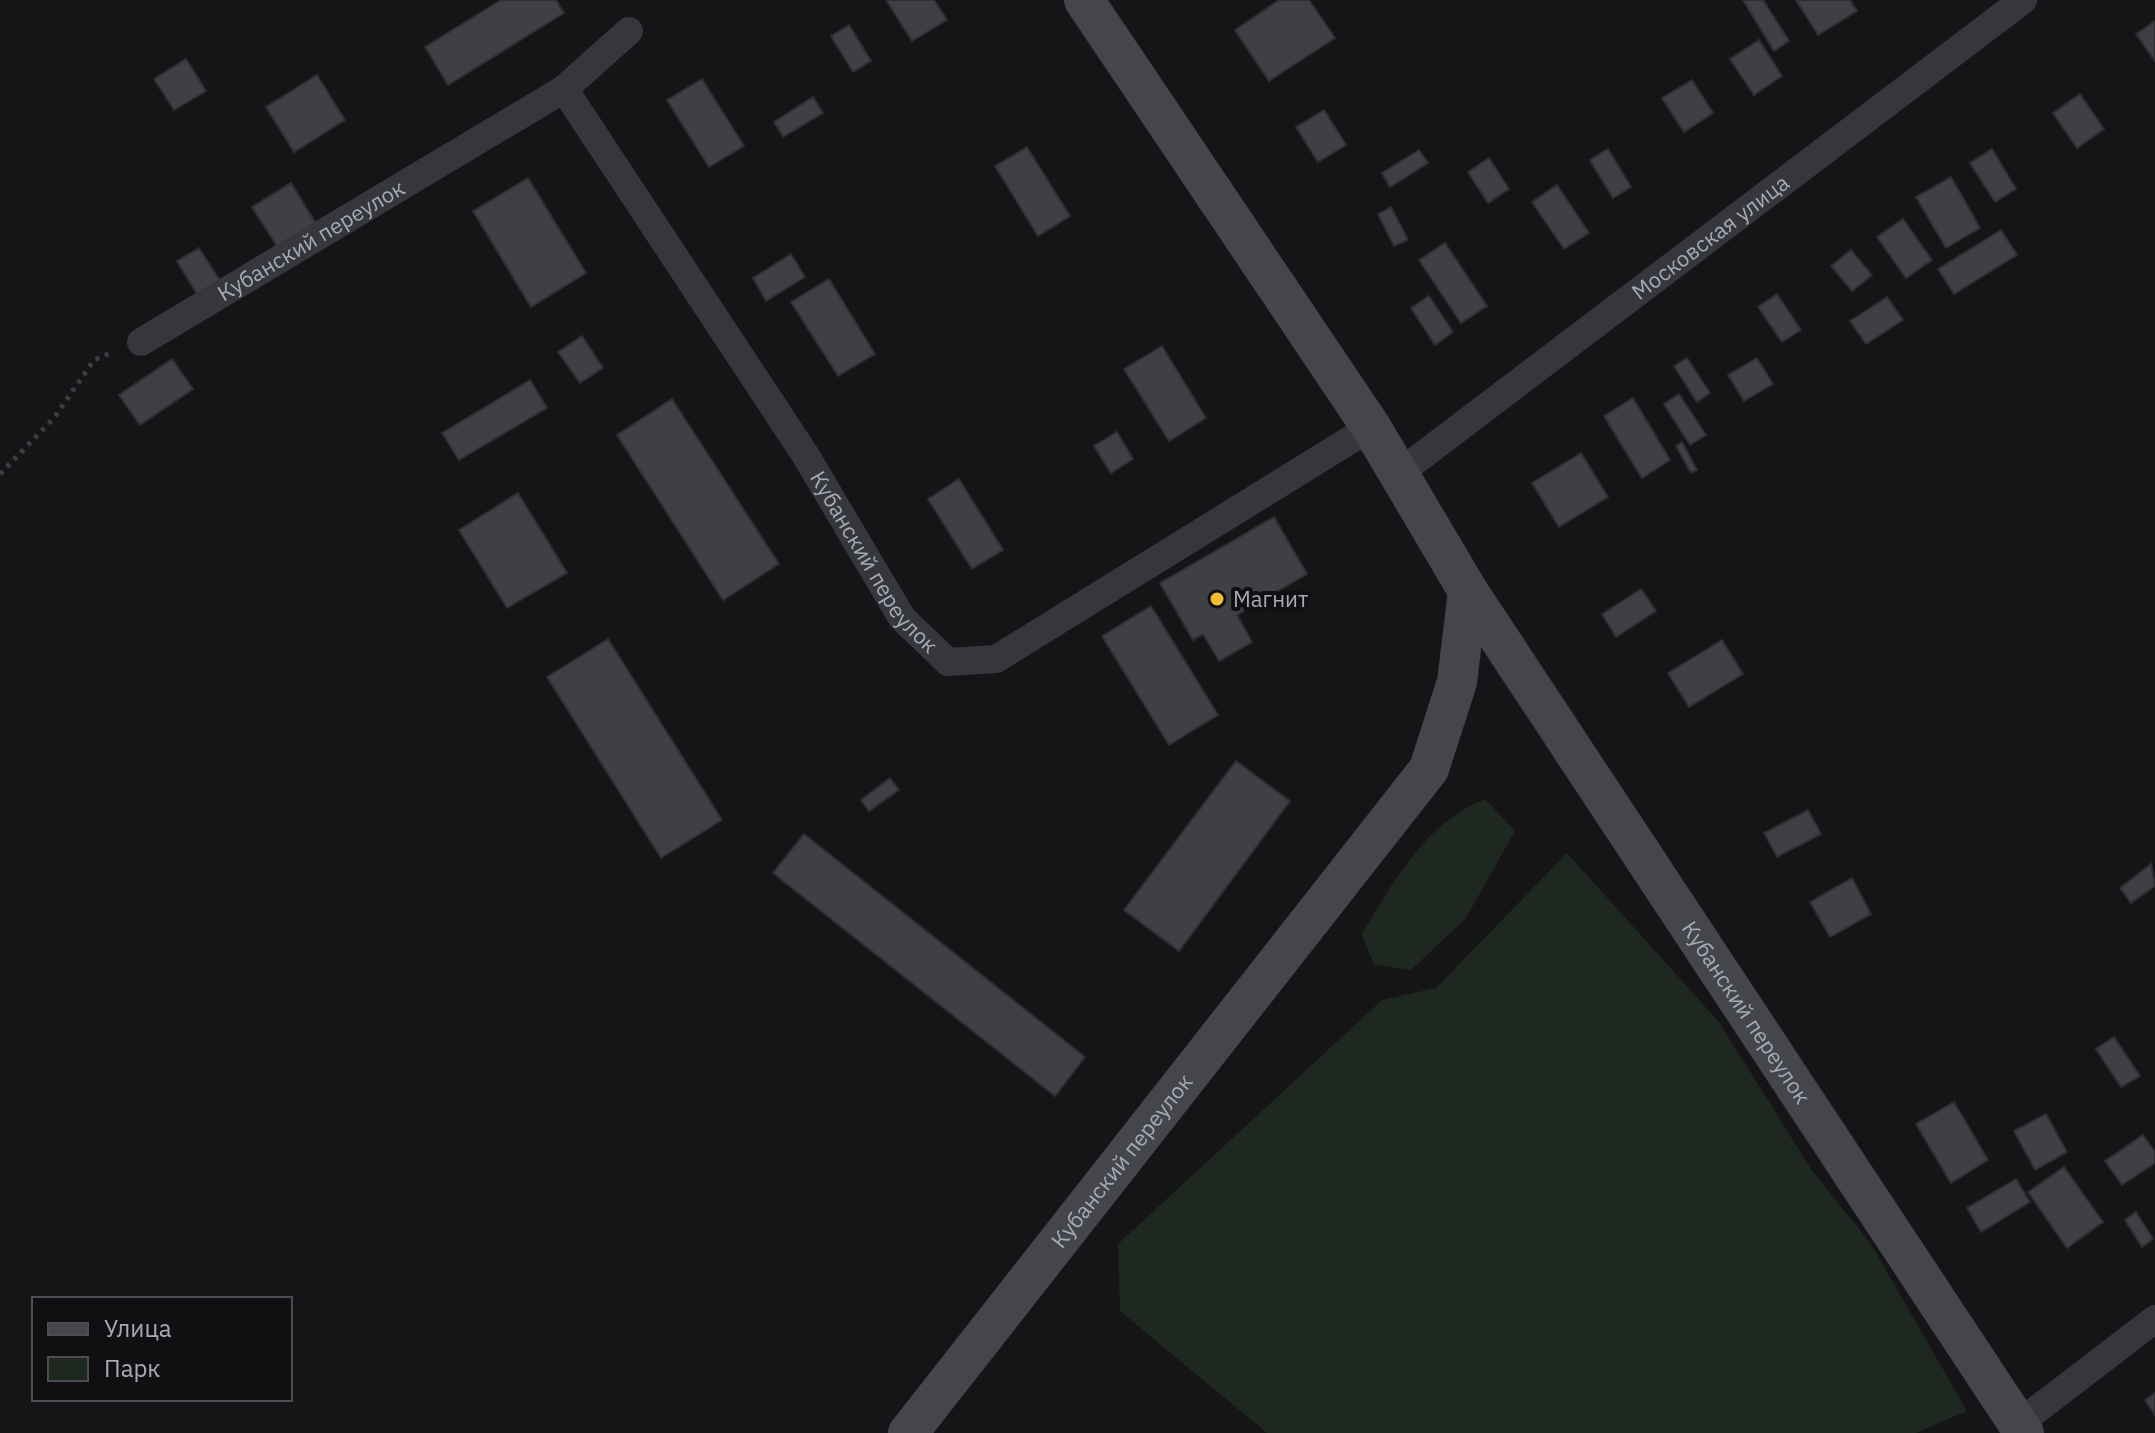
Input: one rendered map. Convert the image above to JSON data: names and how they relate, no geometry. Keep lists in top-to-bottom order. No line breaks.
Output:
{"streets":{"street":["Московская улица","Кубанский переулок"]},"crossings":[["Московская улица","Кубанский переулок"]],"places":["Магнит"],"legend":["Улица","Парк"]}
